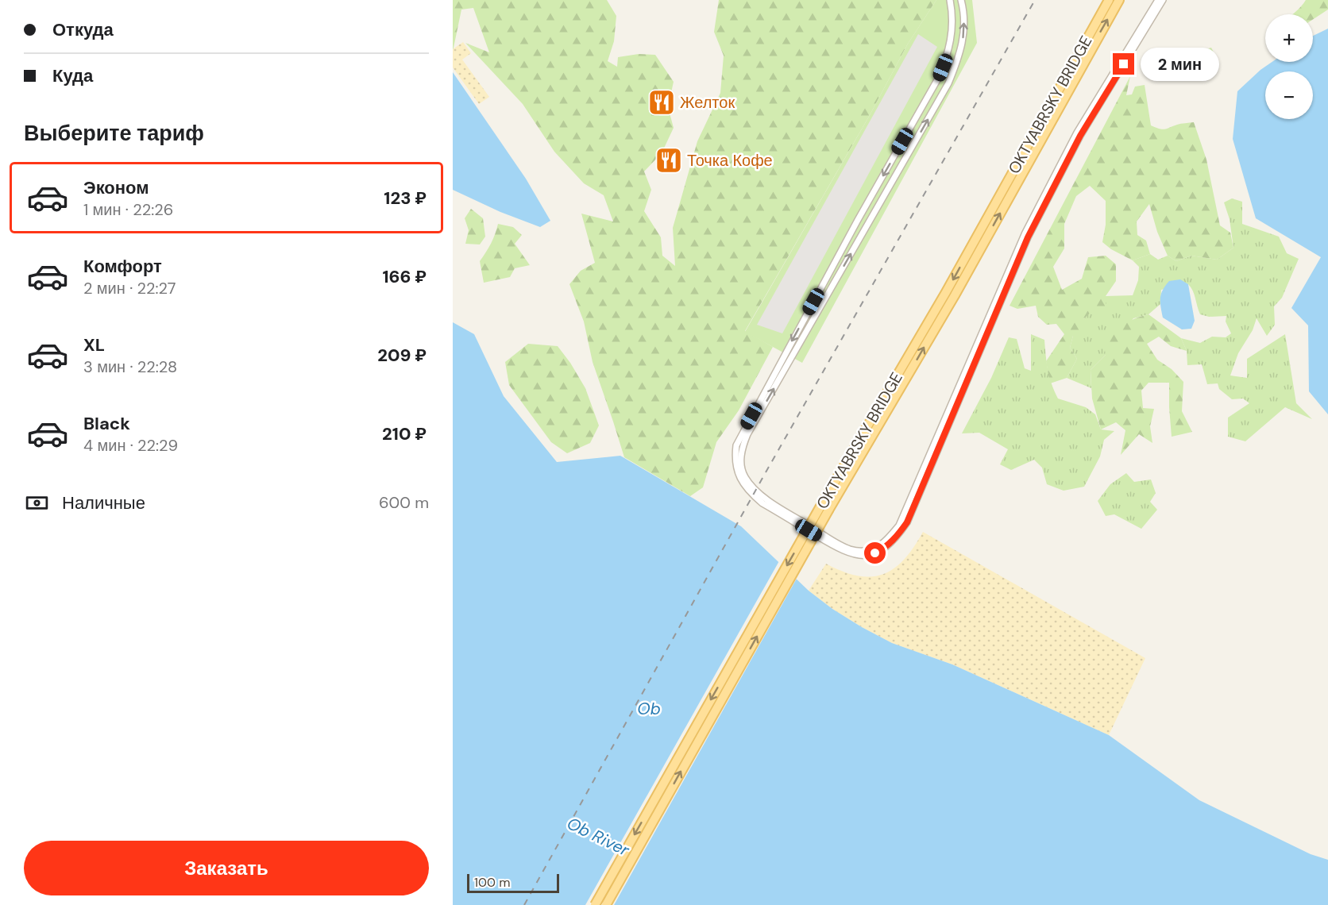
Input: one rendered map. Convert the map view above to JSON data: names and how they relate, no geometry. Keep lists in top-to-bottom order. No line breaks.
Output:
{"streets":{"main road":["OKTYABRSKY BRIDGE"]},"water":["Ob","Ob River"],"places":{"restaurant":["Желток","Точка Кофе"]},"scale_bar":"100 m","page":{"banner":["Откуда","Куда"],"map_buttons":["+","−"],"bubble":"2 мин","heading":"Выберите тариф","list":[{"name":"Эконом","note":"1 мин · 22:26","value":"123 ₽"},{"name":"Комфорт","note":"2 мин · 22:27","value":"166 ₽"},{"name":"XL","note":"3 мин · 22:28","value":"209 ₽"},{"name":"Black","note":"4 мин · 22:29","value":"210 ₽"}],"pay":["Наличные","600 m"],"buttons":"Заказать","scale":"100 m"}}
